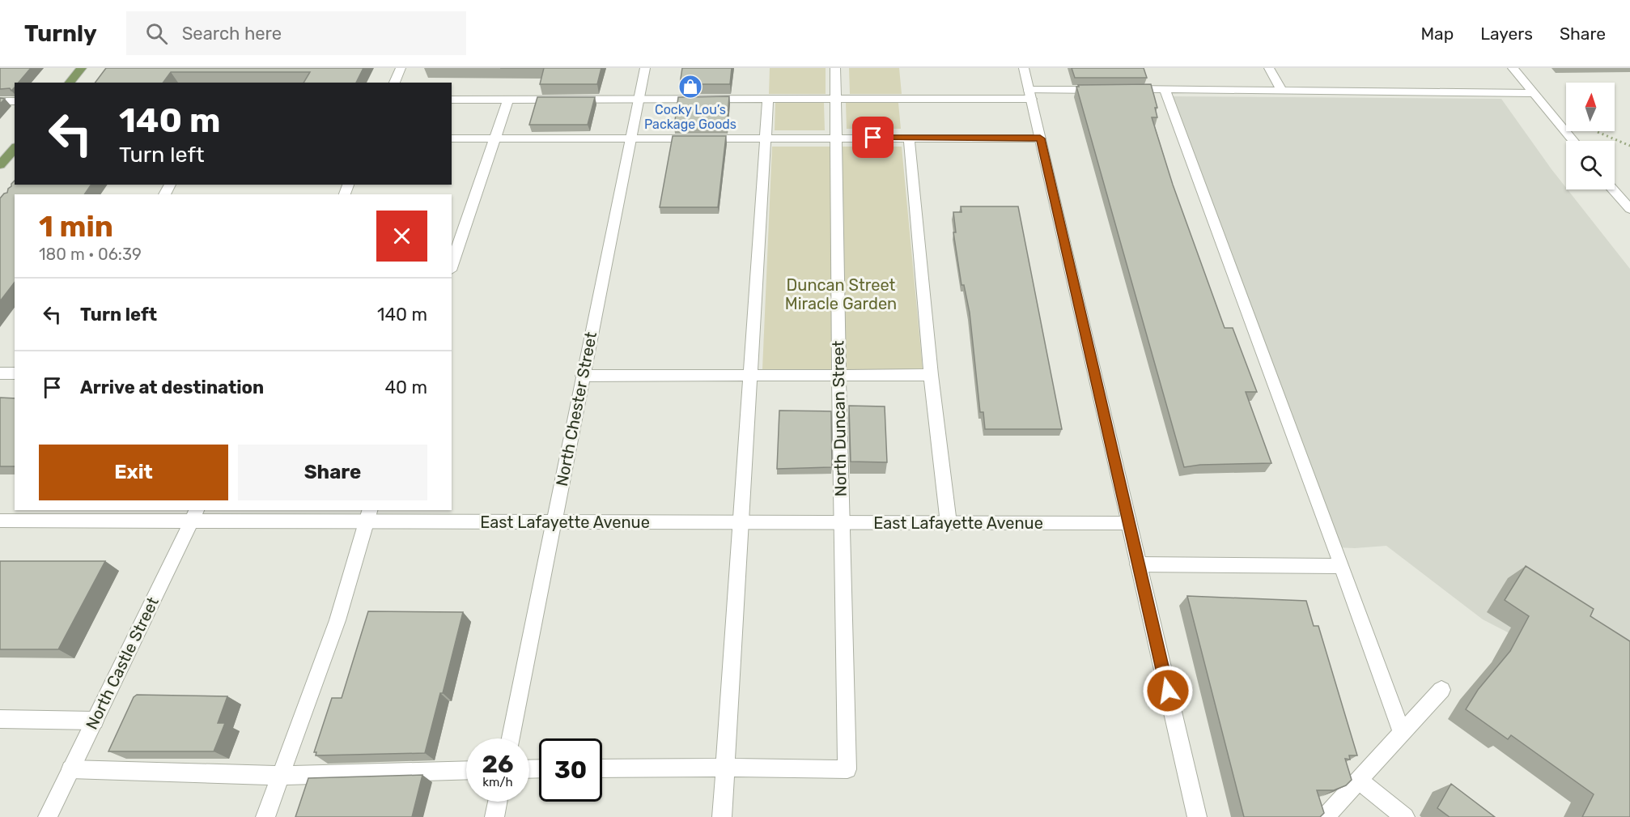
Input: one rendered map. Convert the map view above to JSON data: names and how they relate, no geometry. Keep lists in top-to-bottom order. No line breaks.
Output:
{"streets":{"street":["North Chester Street","North Duncan Street","East Lafayette Avenue","North Castle Street"]},"crossings":[["North Chester Street","East Lafayette Avenue"],["North Duncan Street","East Lafayette Avenue"],["East Lafayette Avenue","North Castle Street"]],"parks":["Duncan Street Miracle Garden"],"places":{"shop":["Cocky Lou’s Package Goods"]},"north":"top","page":{"header":"Turnly","search":"Search here","nav":["Map","Layers","Share"],"turn":["140 m","Turn left"],"heading":["1 min","180 m · 06:39"],"list":[{"name":"Turn left","value":"140 m"},{"name":"Arrive at destination","value":"40 m"}],"buttons":["Exit","Share"],"speed":"26 km/h","limit":"30"}}
